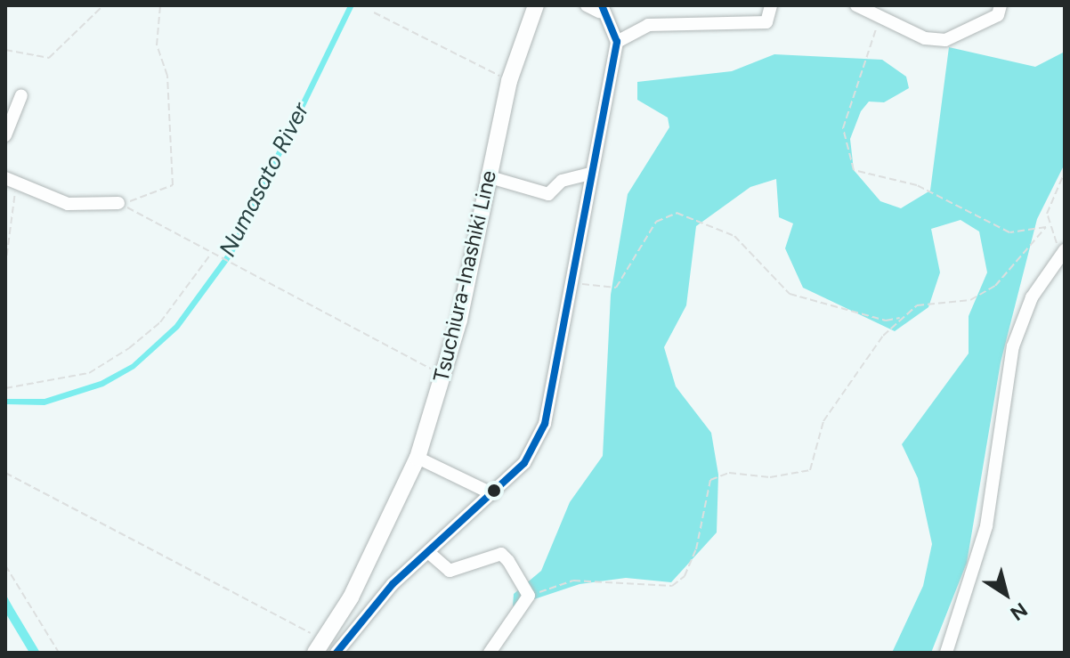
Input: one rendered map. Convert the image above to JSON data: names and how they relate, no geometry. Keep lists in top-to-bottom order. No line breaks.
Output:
{"streets":{"main road":["Tsuchiura-Inashiki Line"]},"water":["Numasato River"],"north":"bottom right"}
